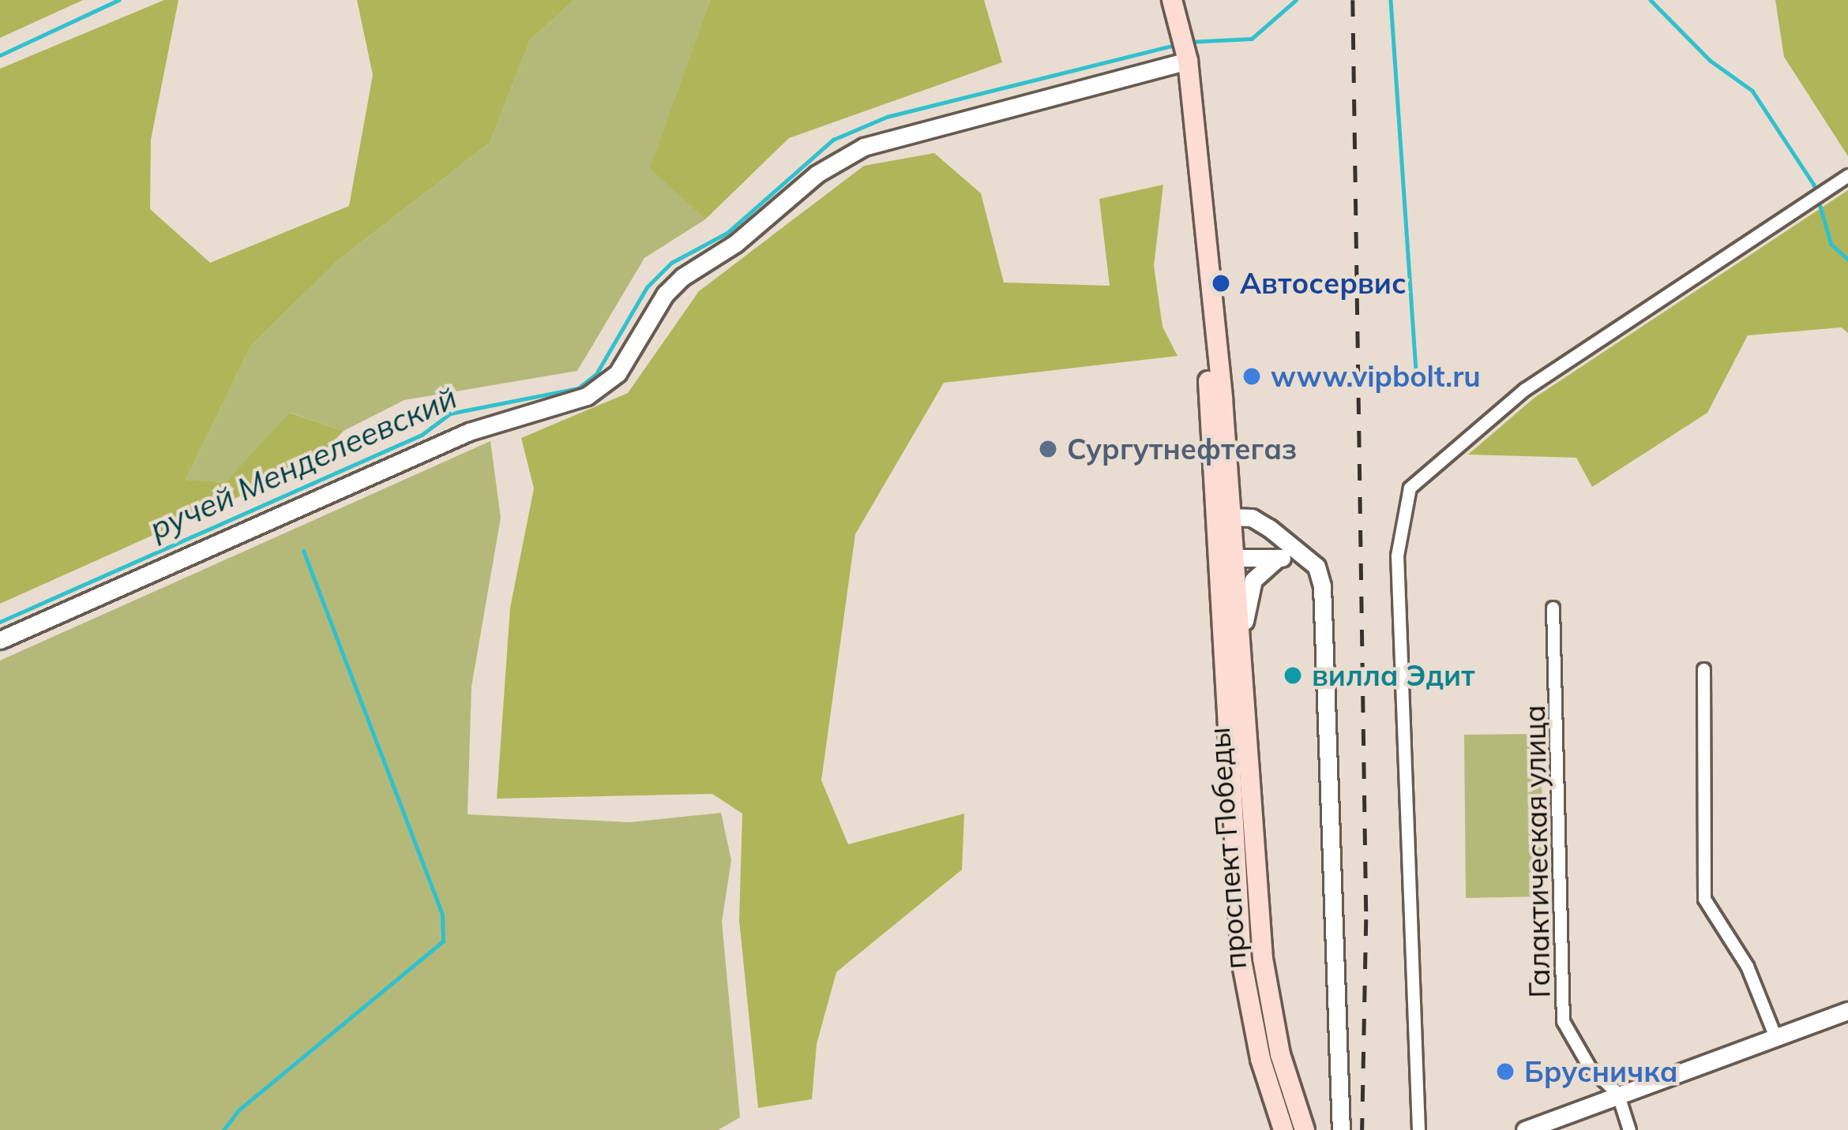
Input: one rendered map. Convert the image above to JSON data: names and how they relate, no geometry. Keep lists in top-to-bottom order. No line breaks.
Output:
{"streets":{"main road":["проспект Победы"],"street":["Галактическая улица"]},"water":["ручей Менделеевский"],"places":["Автосервис","www.vipbolt.ru","Сургутнефтегаз","вилла Эдит","Брусничка"]}
